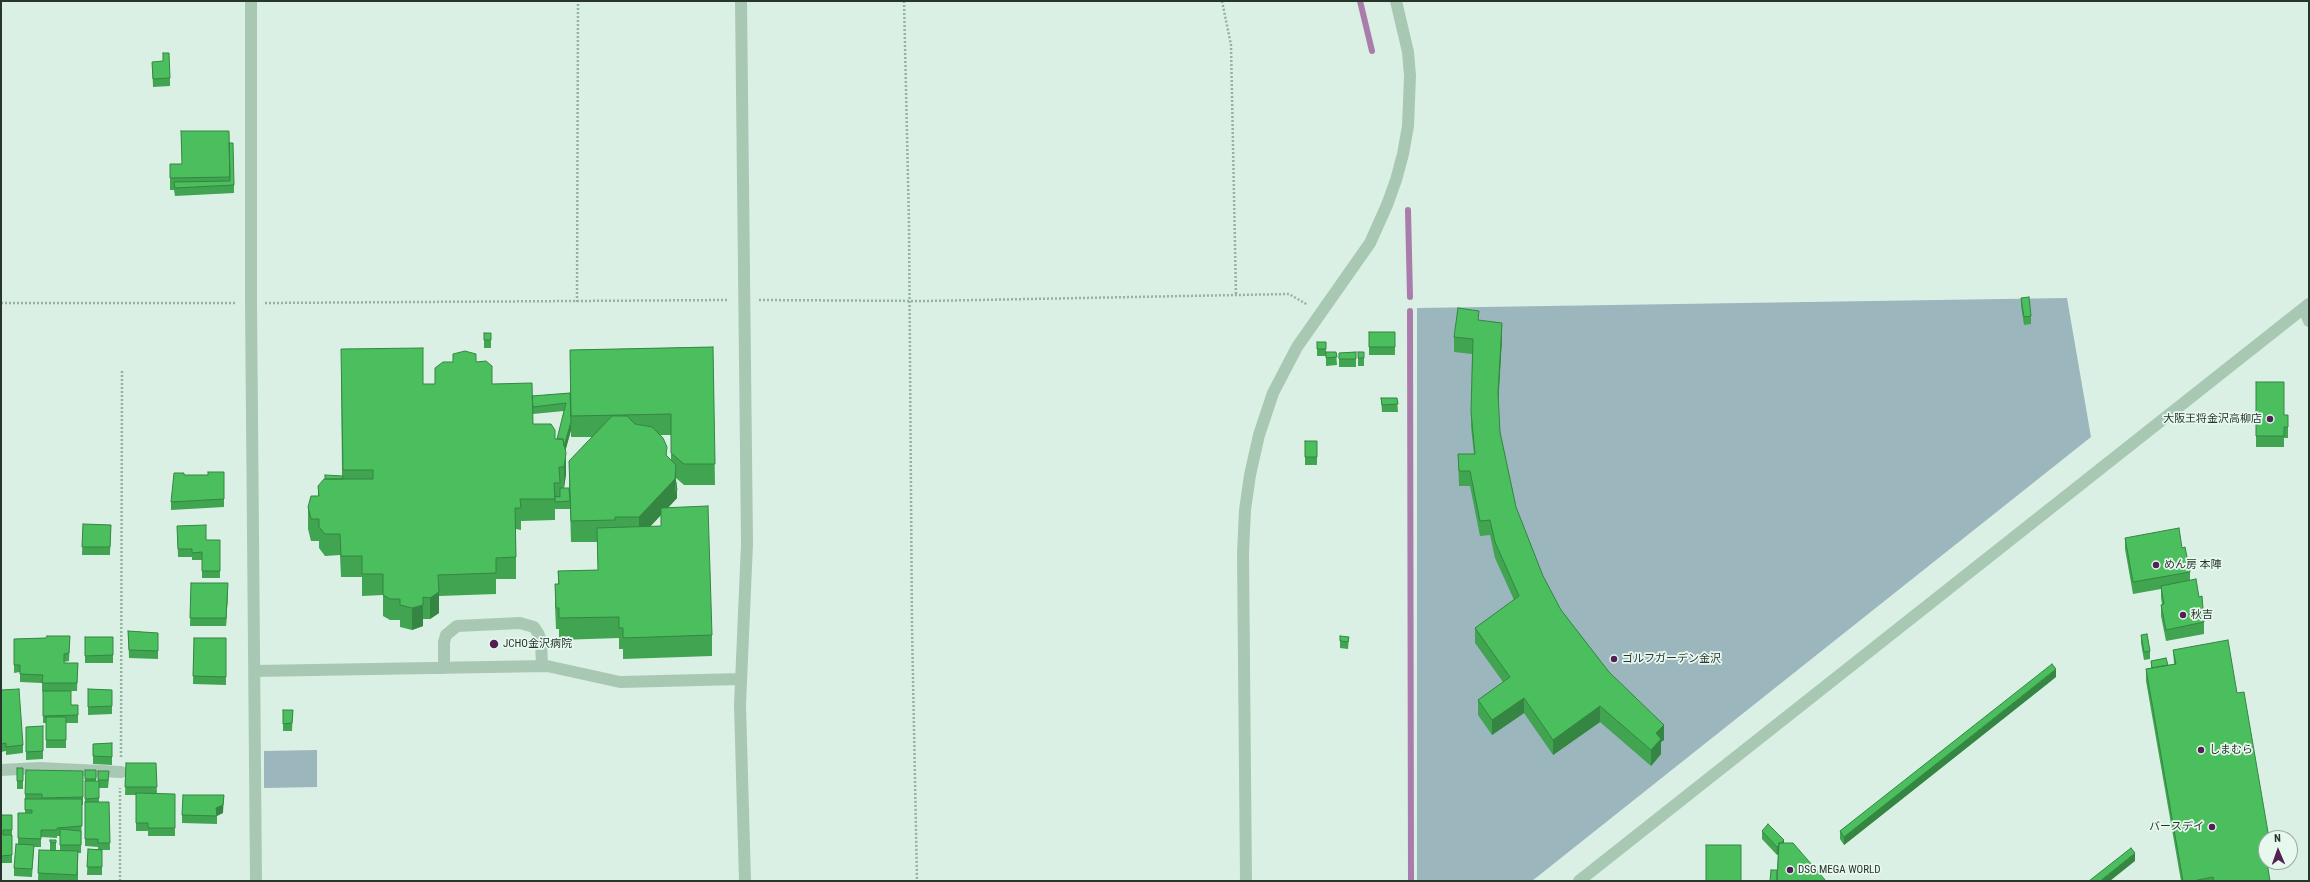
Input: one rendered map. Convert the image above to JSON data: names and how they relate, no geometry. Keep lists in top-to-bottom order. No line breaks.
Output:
{"places":["大阪王将金沢高柳店","めん房 本陣","秋吉","JCHO金沢病院","ゴルフガーデン金沢","しまむら","バースデイ","DSG MEGA WORLD"],"north":"top"}
